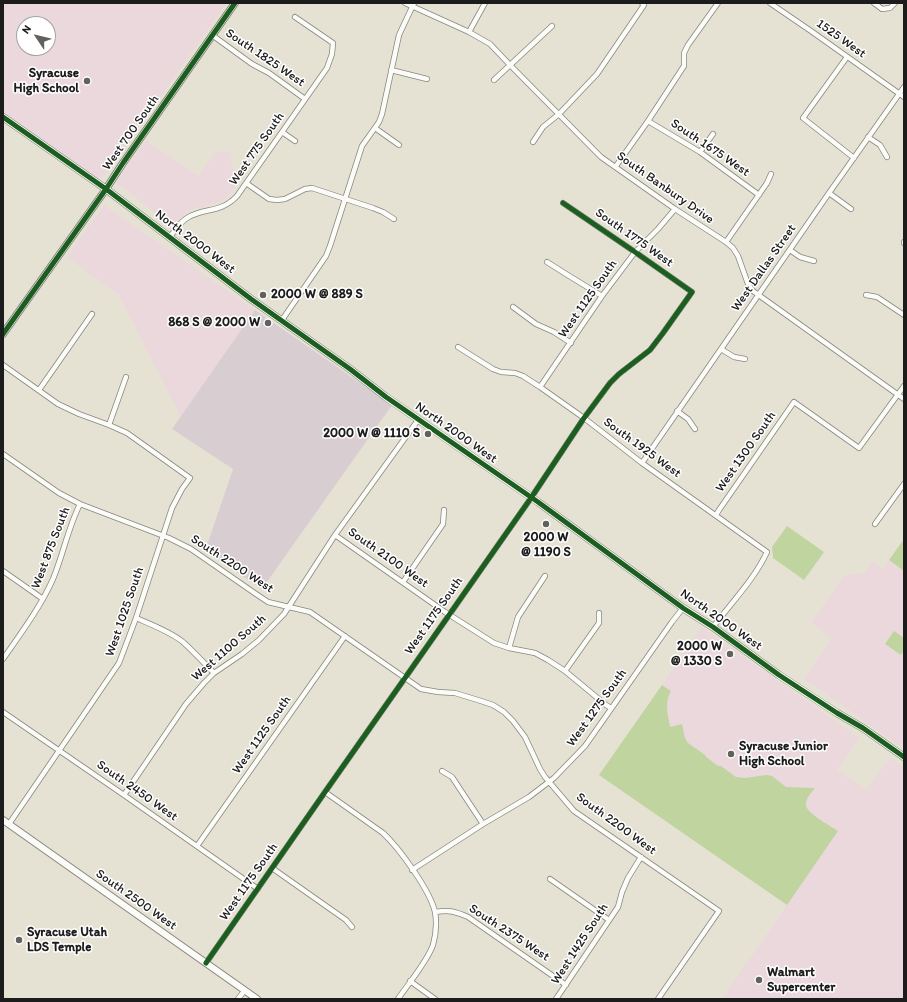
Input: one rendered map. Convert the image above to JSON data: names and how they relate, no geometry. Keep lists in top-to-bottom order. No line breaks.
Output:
{"streets":{"main road":["North 2000 West"],"street":["1525 West","South 1825 West","West 700 South","South 1675 West","West 775 South","South Banbury Drive","South 1775 West","West Dallas Street","West 1125 South","South 1925 West","West 1300 South","West 875 South","South 2100 West","South 2200 West","West 1025 South","West 1175 South","West 1100 South","West 1275 South","South 2450 West","South 2500 West","South 2375 West","West 1425 South"]},"crossings":[["1525 West","West Dallas Street"],["South 1825 West","West 700 South"],["South 1825 West","West 775 South"],["West 700 South","North 2000 West"],["West 775 South","North 2000 West"],["South Banbury Drive","West Dallas Street"],["South Banbury Drive","West 1125 South"],["South Banbury Drive","West 1300 South"],["South 1775 West","West 1125 South"],["South 1775 West","West 1175 South"],["North 2000 West","South 1925 West"],["North 2000 West","West 1175 South"],["North 2000 West","West 1100 South"],["North 2000 West","West 1275 South"],["West Dallas Street","South 1925 West"],["West 1125 South","South 1925 West"],["West 1125 South","South 2200 West"],["West 1125 South","South 2450 West"],["South 1925 West","West 1300 South"],["South 1925 West","West 1175 South"],["West 875 South","South 2200 West"],["South 2100 West","West 1175 South"],["South 2100 West","West 1100 South"],["South 2100 West","West 1275 South"],["South 2200 West","West 1025 South"],["South 2200 West","West 1175 South"],["South 2200 West","West 1100 South"],["South 2200 West","West 1275 South"],["South 2200 West","West 1425 South"],["West 1025 South","South 2450 West"],["West 1025 South","South 2500 West"],["West 1175 South","South 2450 West"],["West 1175 South","South 2500 West"],["West 1100 South","South 2450 West"],["South 2375 West","West 1425 South"]],"places":["Syracuse High School","2000 W @ 889 S","868 S @ 2000 W","2000 W @ 1110 S","2000 W @ 1190 S","2000 W @ 1330 S","Syracuse Junior High School","Syracuse Utah LDS Temple","Walmart Supercenter"],"north":"top left"}
